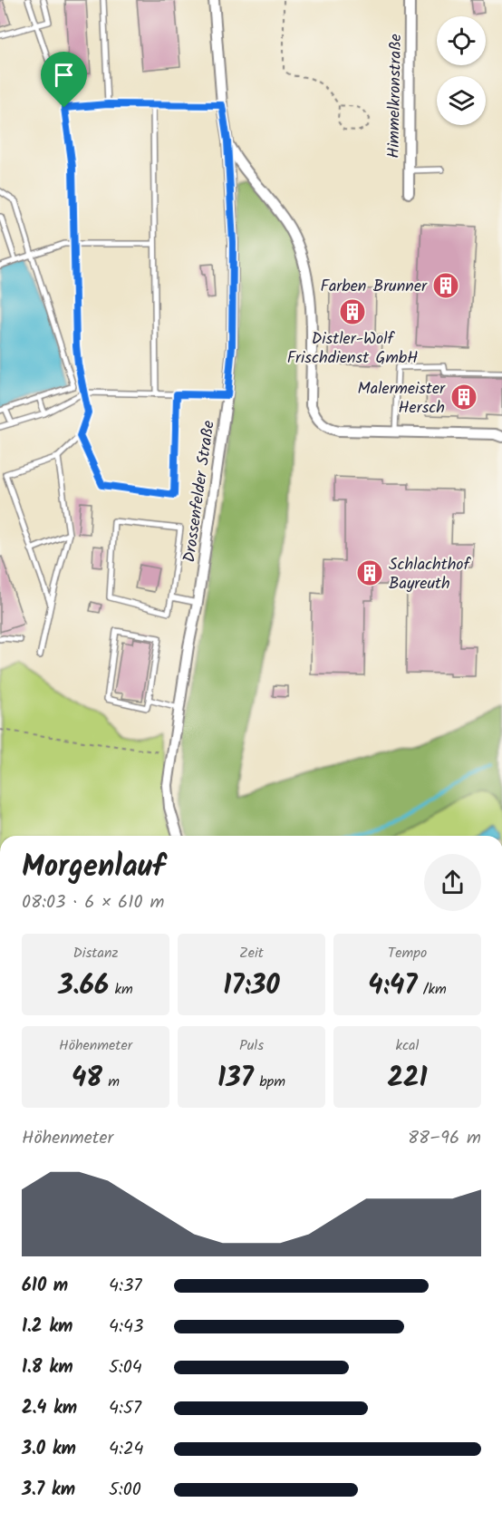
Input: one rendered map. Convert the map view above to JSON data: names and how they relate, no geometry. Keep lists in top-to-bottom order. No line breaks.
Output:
{"streets":{"street":["Himmelkronstraße","Drossenfelder Straße"]},"places":{"building":["Farben Brunner","Distler-Wolf Frischdienst GmbH","Malermeister Hersch","Schlachthof Bayreuth"]},"page":{"heading":["Morgenlauf","08:03 · 6 × 610 m"],"stats":[["Distanz","3.66 km"],["Zeit","17:30"],["Tempo","4:47 /km"],["Höhenmeter","48 m"],["Puls","137 bpm"],["kcal","221"]],"chart":["Höhenmeter","88–96 m"],"list":[{"name":"610 m","note":"4:37"},{"name":"1.2 km","note":"4:43"},{"name":"1.8 km","note":"5:04"},{"name":"2.4 km","note":"4:57"},{"name":"3.0 km","note":"4:24"},{"name":"3.7 km","note":"5:00"}]}}
